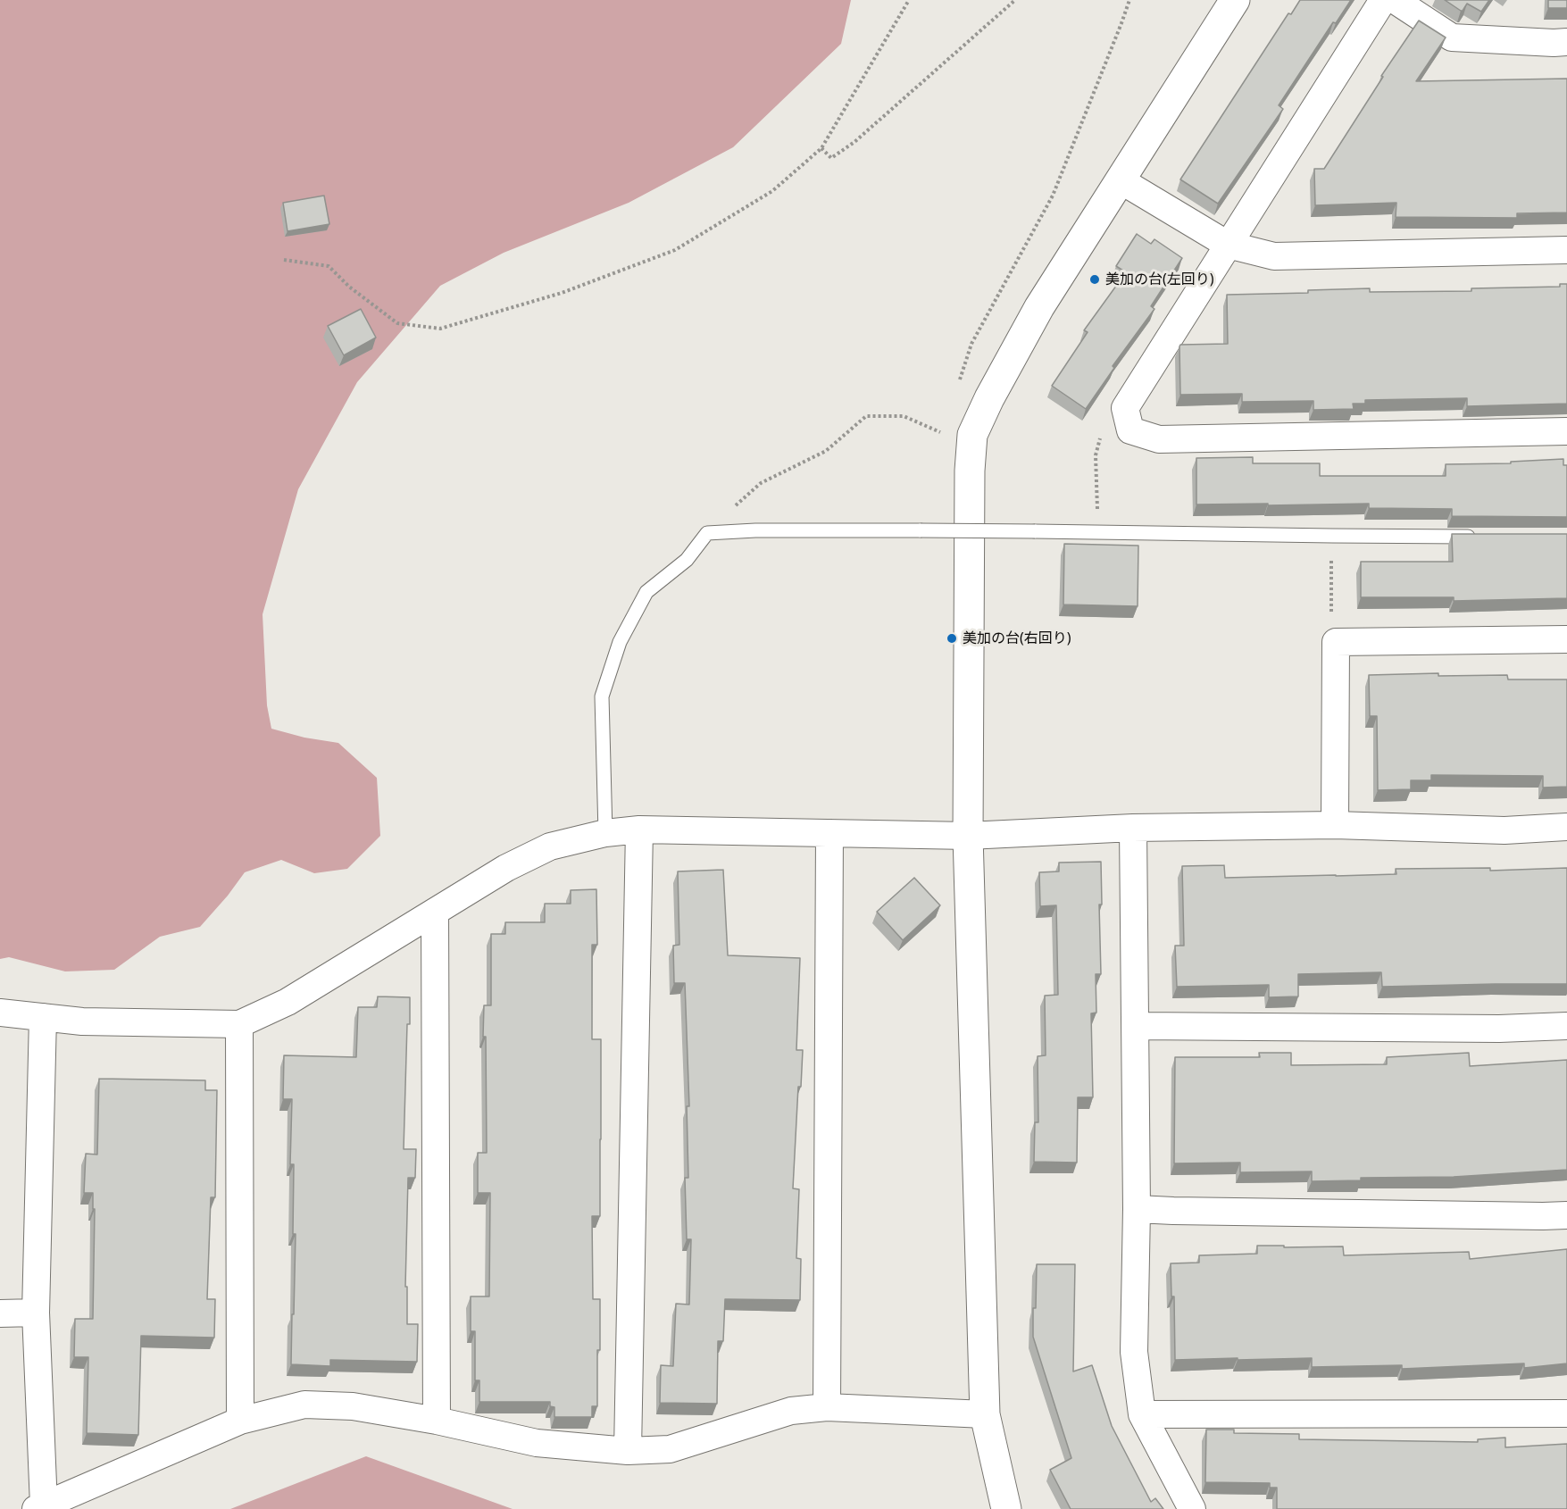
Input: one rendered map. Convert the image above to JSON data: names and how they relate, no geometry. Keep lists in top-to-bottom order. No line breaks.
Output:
{"places":["美加の台(左回り)","美加の台(右回り)"]}
